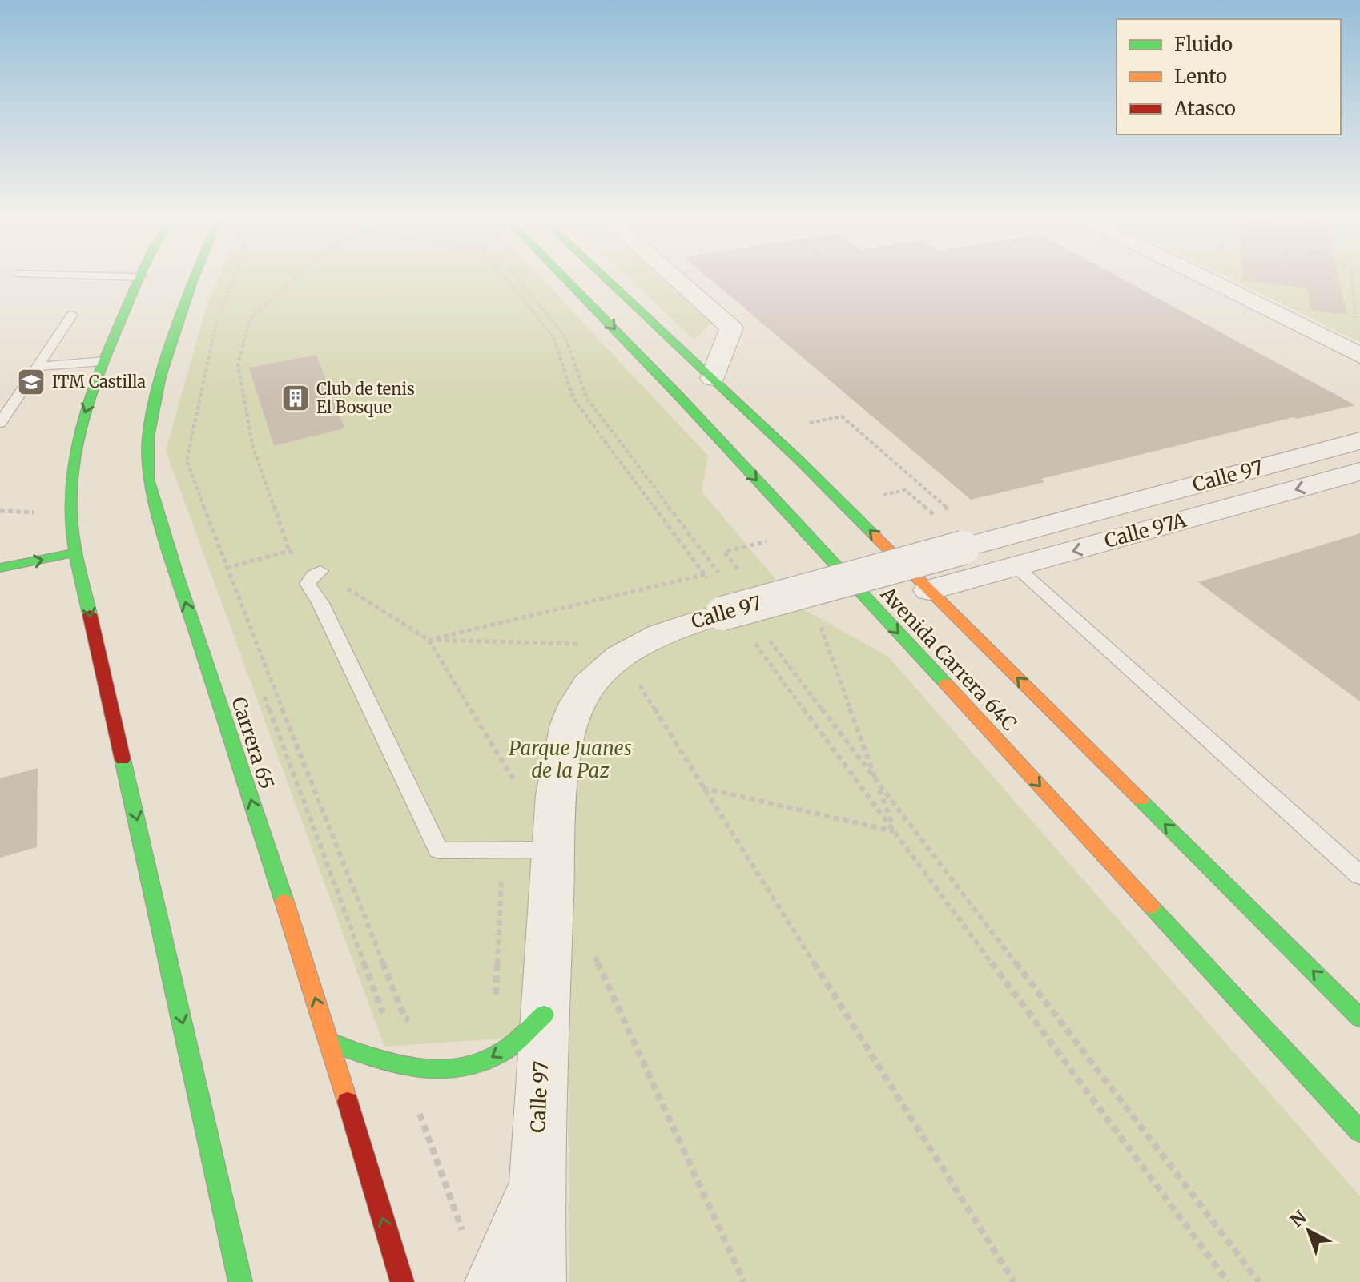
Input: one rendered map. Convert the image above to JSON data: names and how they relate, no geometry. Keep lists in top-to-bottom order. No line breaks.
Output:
{"streets":{"main road":["Avenida Carrera 64C","Carrera 65"],"street":["Calle 97","Calle 97A"]},"crossings":[["Calle 97A","Avenida Carrera 64C"]],"one_way":["Calle 97A"],"parks":["Parque Juanes de la Paz"],"places":{"school or university":["ITM Castilla"],"building":["Club de tenis El Bosque"]},"legend":["Fluido","Lento","Atasco"],"north":"top left"}
